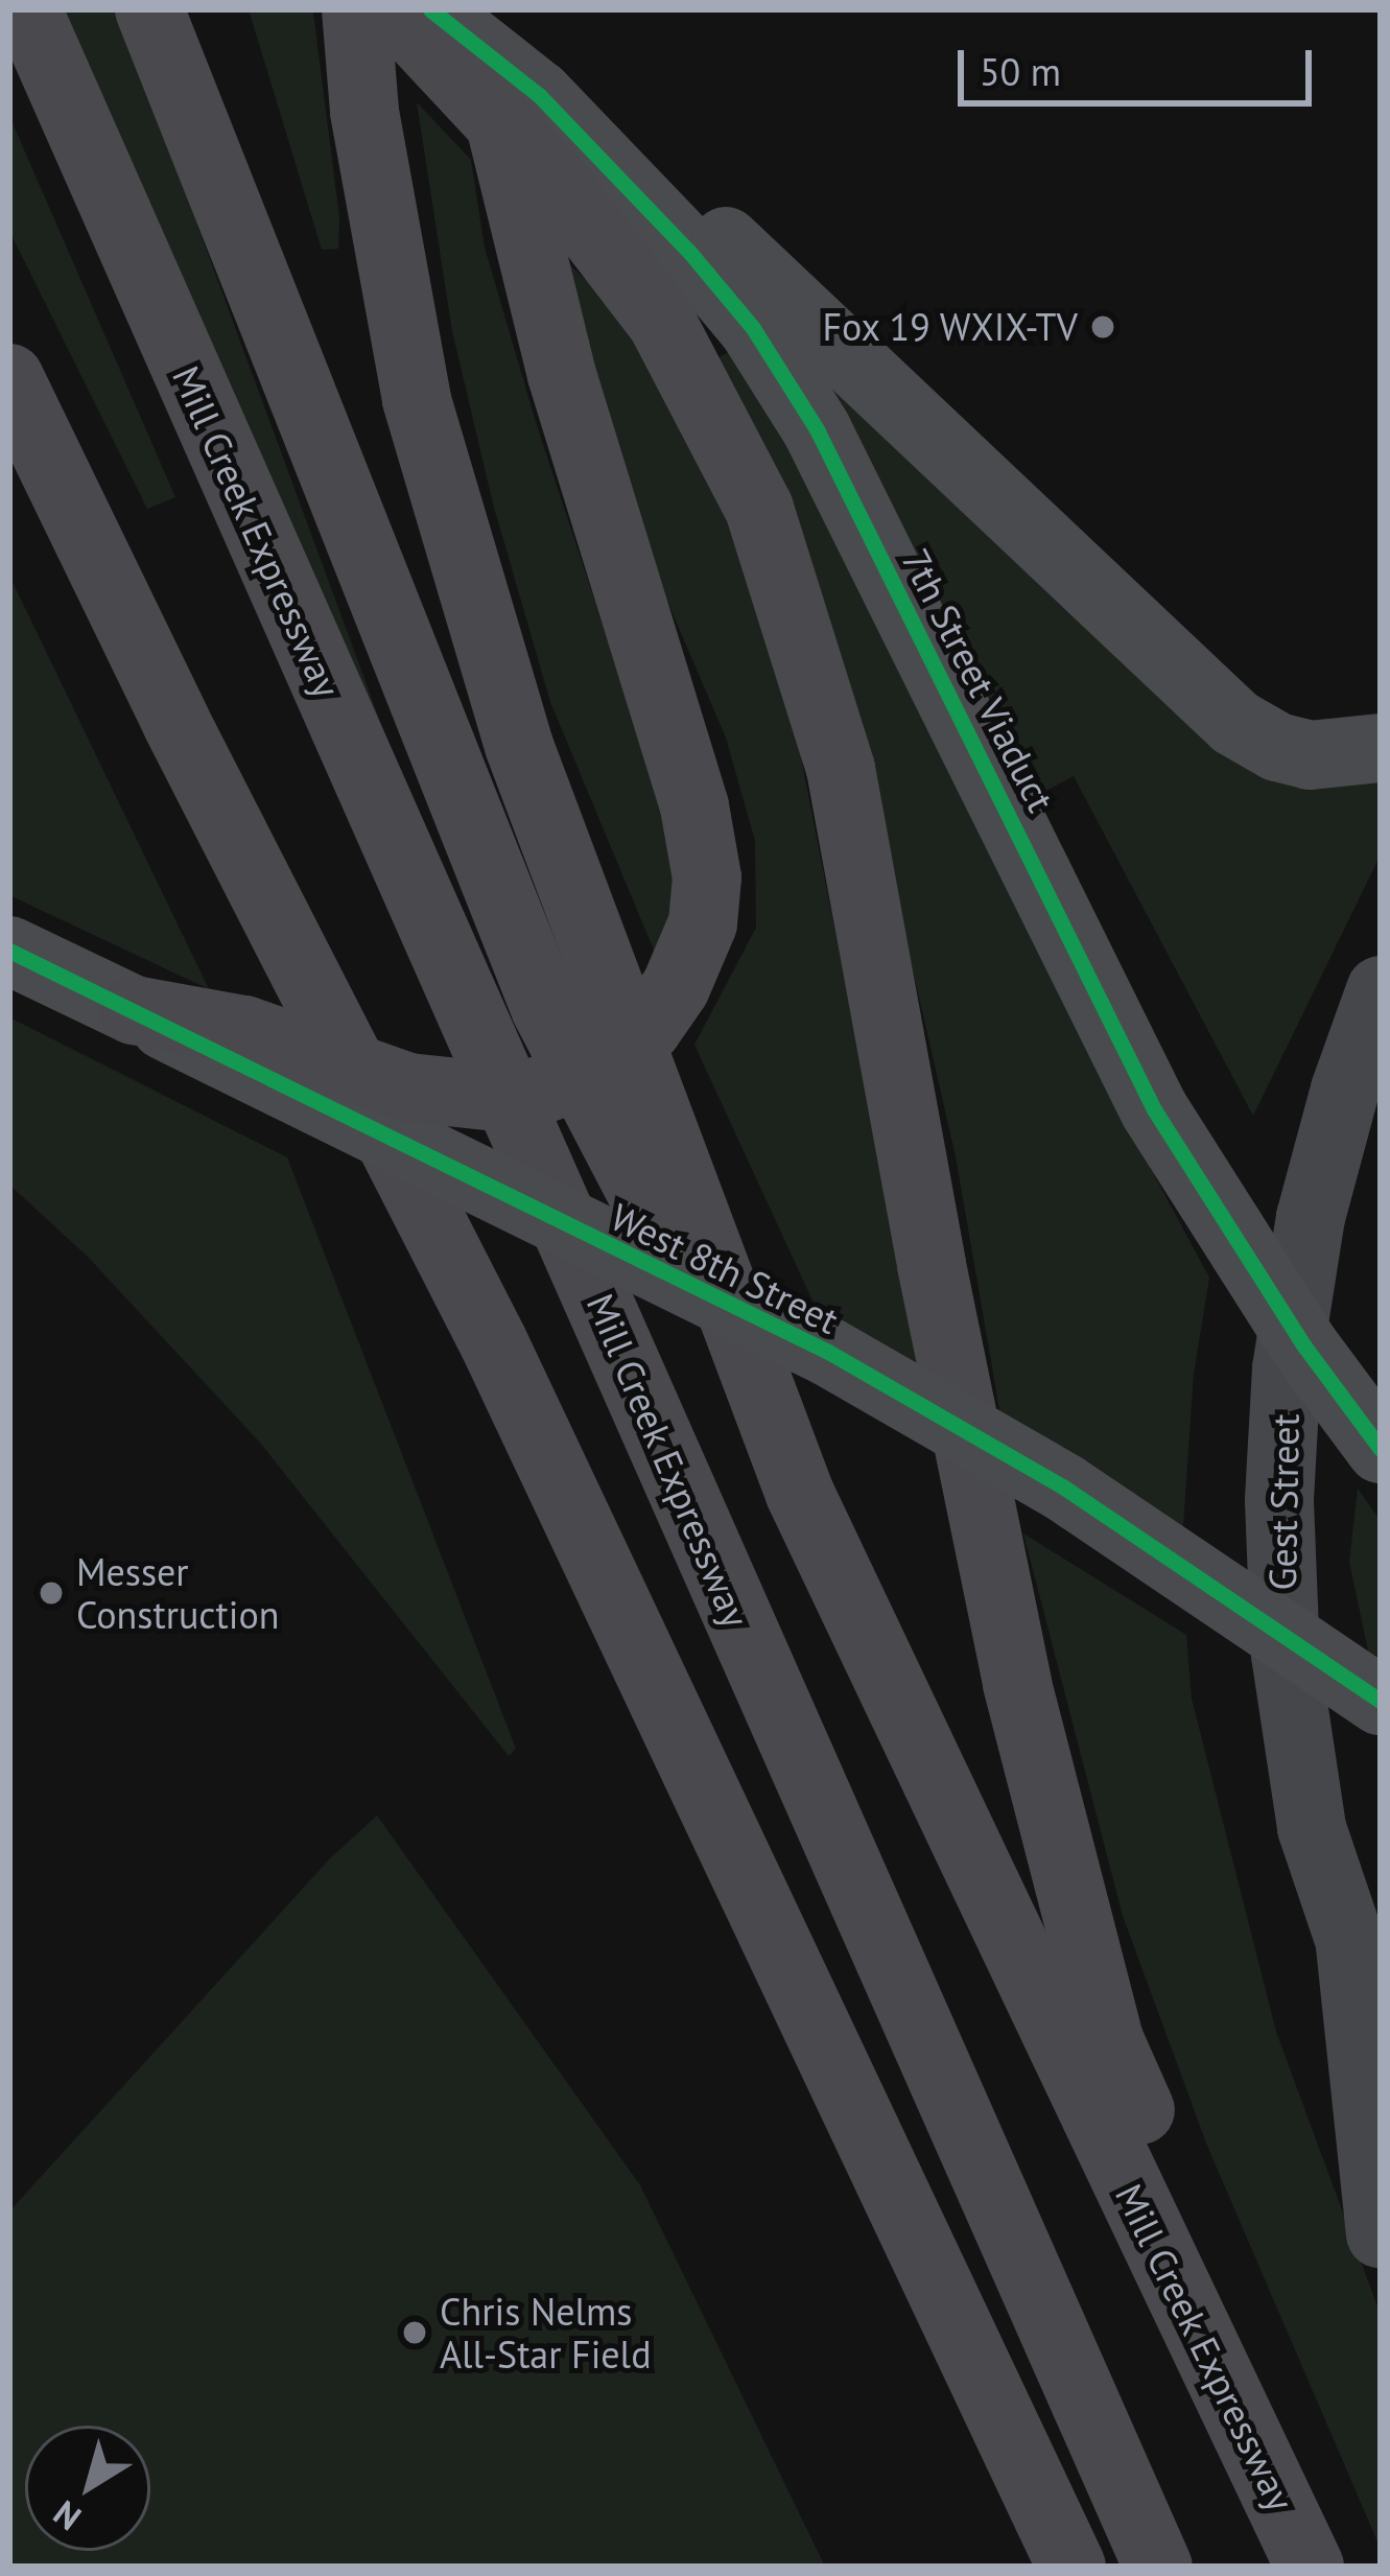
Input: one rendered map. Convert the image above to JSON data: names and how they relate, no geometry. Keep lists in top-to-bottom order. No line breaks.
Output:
{"streets":{"highway":["Mill Creek Expressway"],"main road":["7th Street Viaduct","West 8th Street"],"street":["Gest Street"]},"places":["Fox 19 WXIX-TV","Messer Construction","Chris Nelms All-Star Field"],"scale_bar":"50 m","north":"bottom left"}
